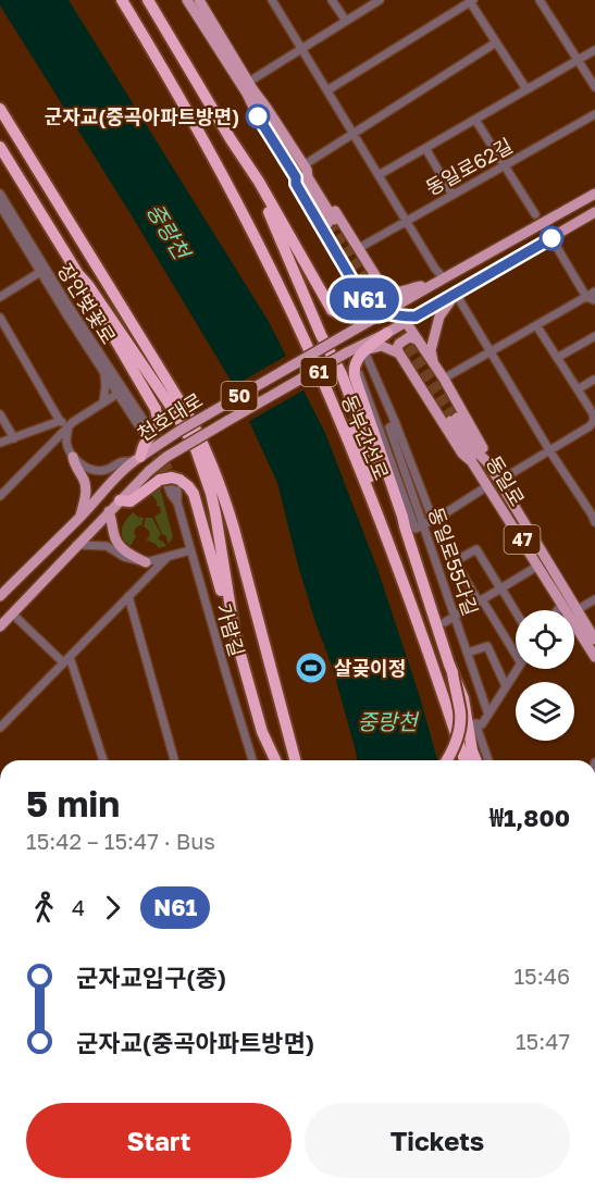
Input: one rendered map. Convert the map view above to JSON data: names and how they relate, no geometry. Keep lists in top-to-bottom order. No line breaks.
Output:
{"streets":{"highway":["61","동부간선로"],"main road":["50","천호대로","동일로","47"],"street":["동일로62길","장안벚꽃로","동일로55다길","가람길"]},"water":["중랑천"],"places":{"other":["군자교(중곡아파트방면)"],"sports":["살곶이정"]},"lines":["bus line N61"],"page":{"on_map":"N61","heading":["5 min","15:42 – 15:47 · Bus","₩1,800"],"legs":["4","N61"],"list":[{"name":"군자교입구(중)","value":"15:46"},{"name":"군자교(중곡아파트방면)","value":"15:47"}],"buttons":["Start","Tickets"]}}
